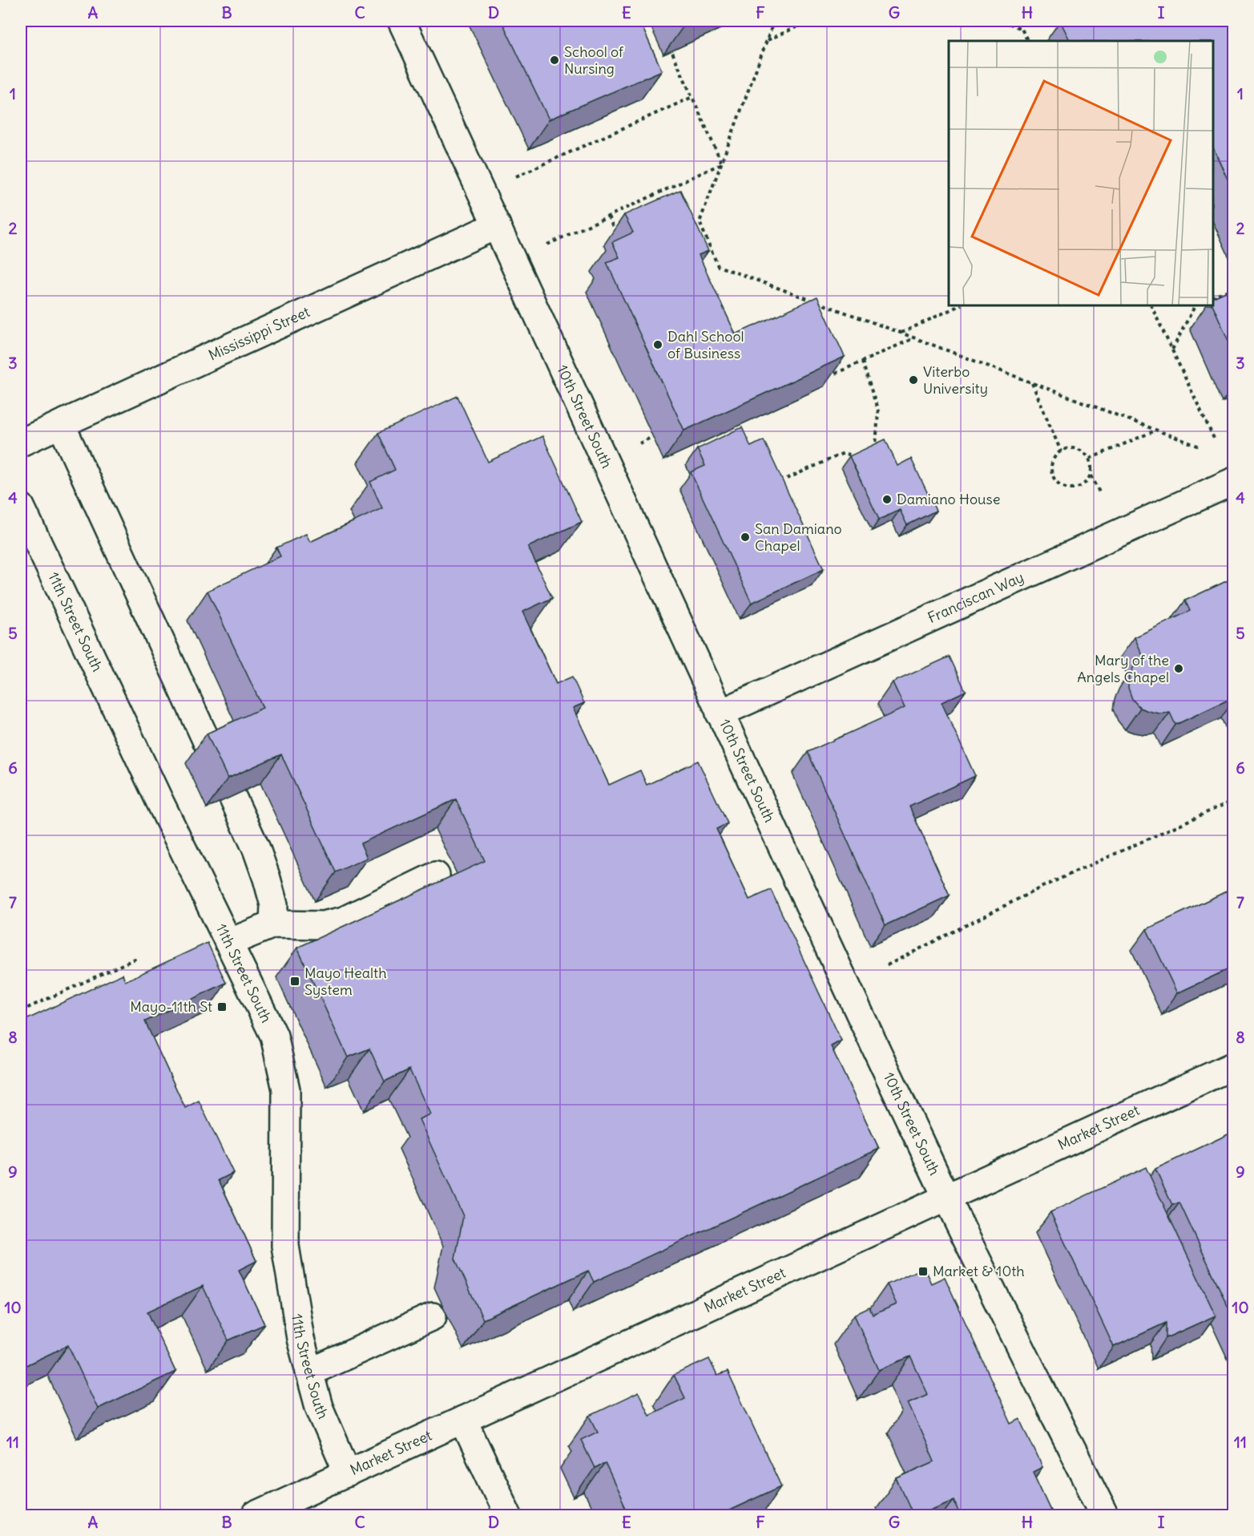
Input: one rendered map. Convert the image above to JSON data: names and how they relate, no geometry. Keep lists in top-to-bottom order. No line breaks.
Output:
{"streets":{"street":["Mississippi Street","10th Street South","Franciscan Way","11th Street South","Market Street"]},"crossings":[["Mississippi Street","10th Street South"],["10th Street South","Franciscan Way"],["10th Street South","Market Street"],["11th Street South","Market Street"]],"places":{"other":["School of Nursing","Dahl School of Business","Viterbo University","Damiano House","San Damiano Chapel","Mary of the Angels Chapel"],"transit":["Mayo Health System","Mayo-11th St","Market & 10th"]},"grid":{"columns":["A","B","C","D","E","F","G","H","I"],"rows":["1","2","3","4","5","6","7","8","9","10","11"]}}
